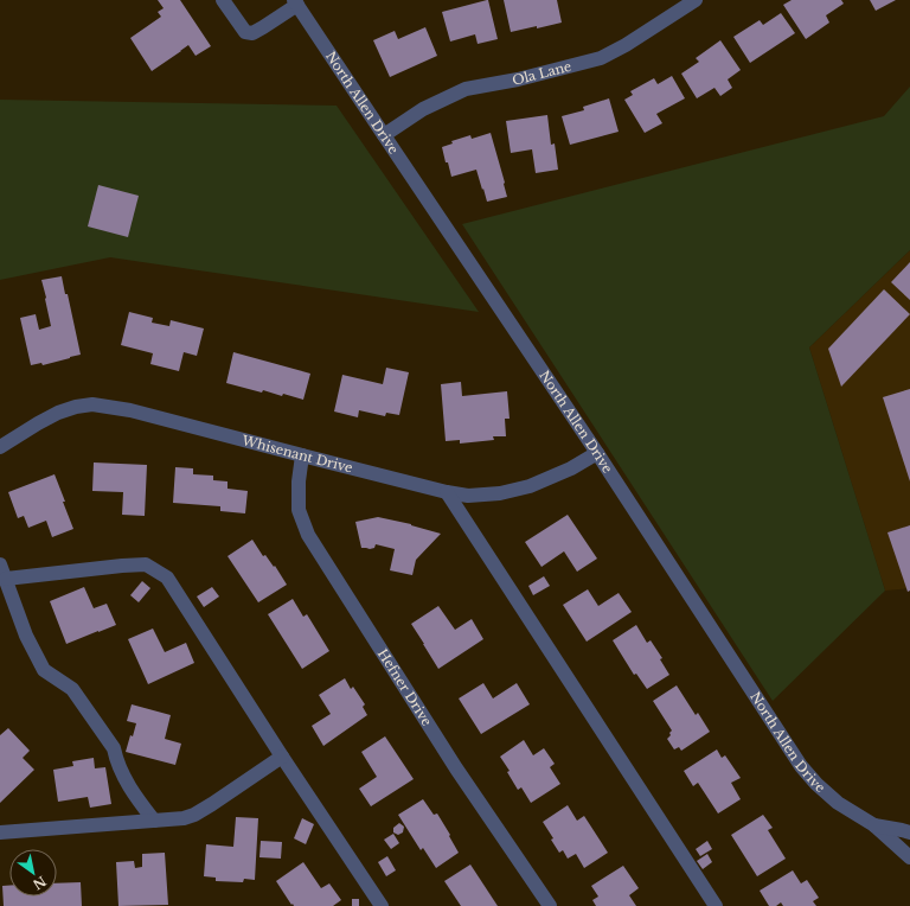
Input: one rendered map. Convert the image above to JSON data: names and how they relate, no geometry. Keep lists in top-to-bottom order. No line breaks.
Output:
{"streets":{"street":["Ola Lane","North Allen Drive","Whisenant Drive","Hefner Drive"]},"crossings":[["Ola Lane","North Allen Drive"],["North Allen Drive","Whisenant Drive"],["Whisenant Drive","Hefner Drive"]],"north":"bottom right"}
